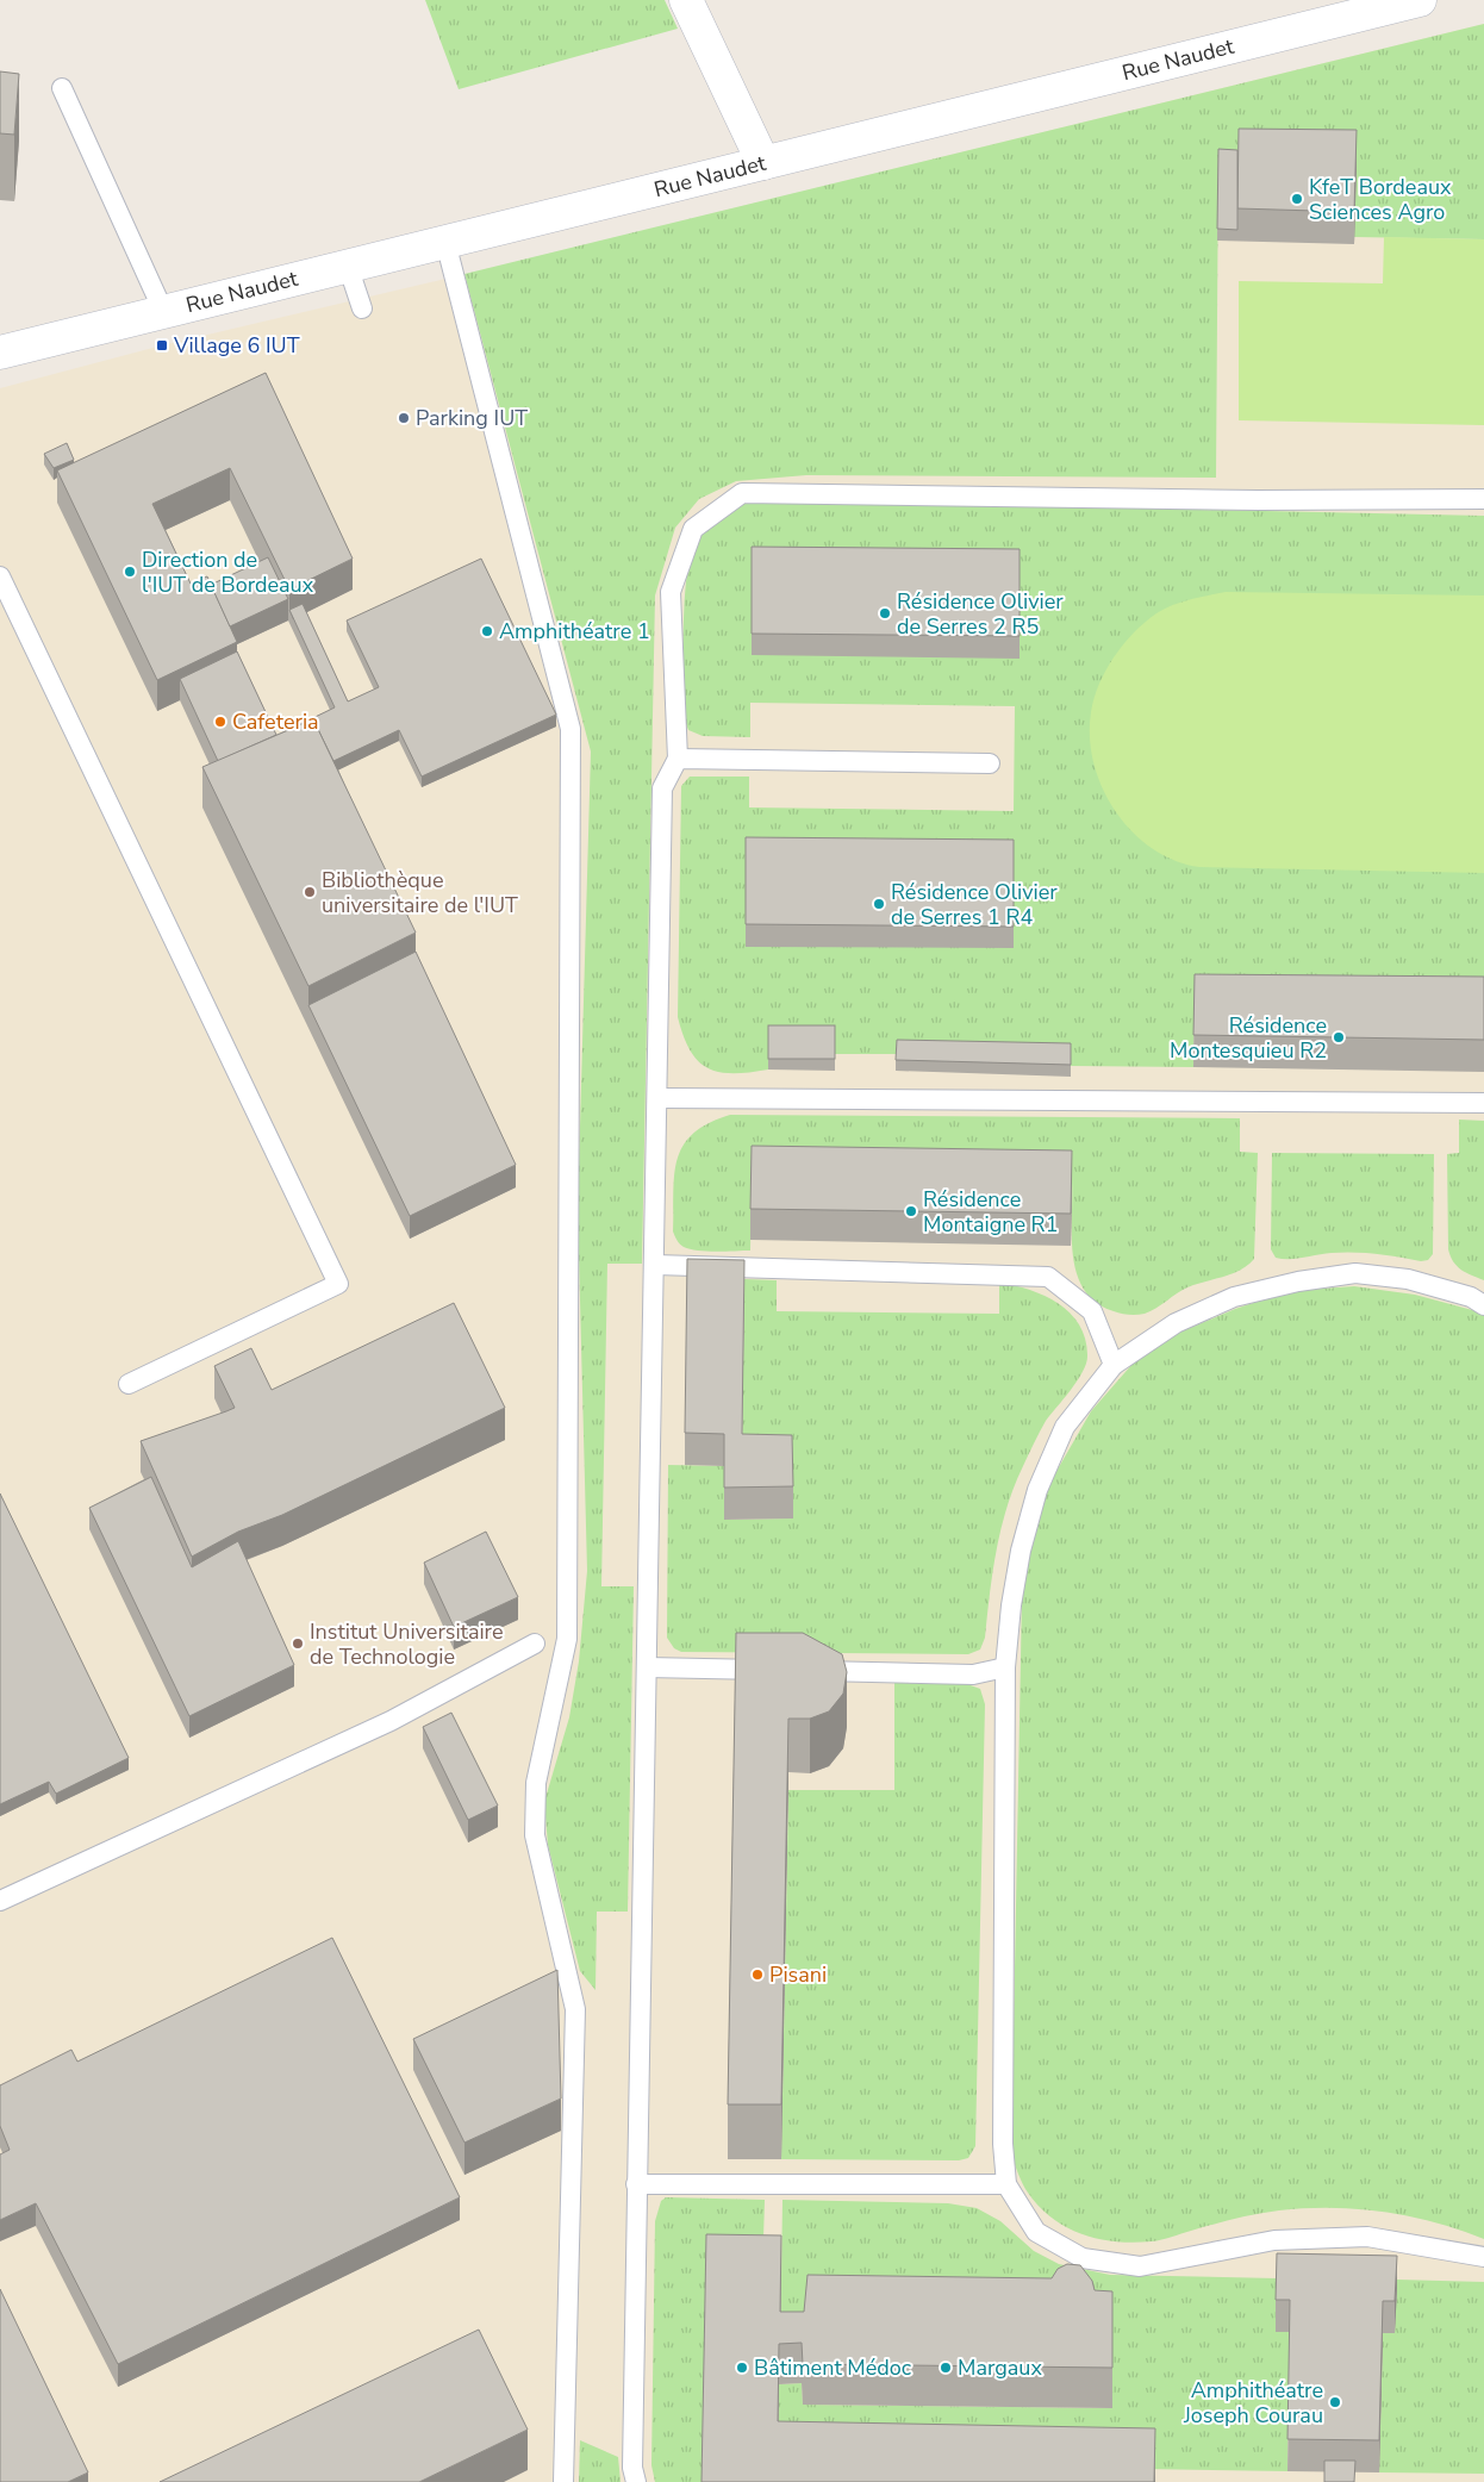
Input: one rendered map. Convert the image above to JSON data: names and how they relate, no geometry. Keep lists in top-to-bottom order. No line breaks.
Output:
{"streets":{"street":["Rue Naudet"]},"places":{"other":["KfeT Bordeaux Sciences Agro","Parking IUT","Direction de l'IUT de Bordeaux","Résidence Olivier de Serres 2 R5","Amphithéatre 1","Cafeteria","Bibliothèque universitaire de l'IUT","Résidence Olivier de Serres 1 R4","Résidence Montesquieu R2","Résidence Montaigne R1","Institut Universitaire de Technologie","Pisani","Bâtiment Médoc","Margaux","Amphithéatre Joseph Courau"],"transit":["Village 6 IUT"]}}
